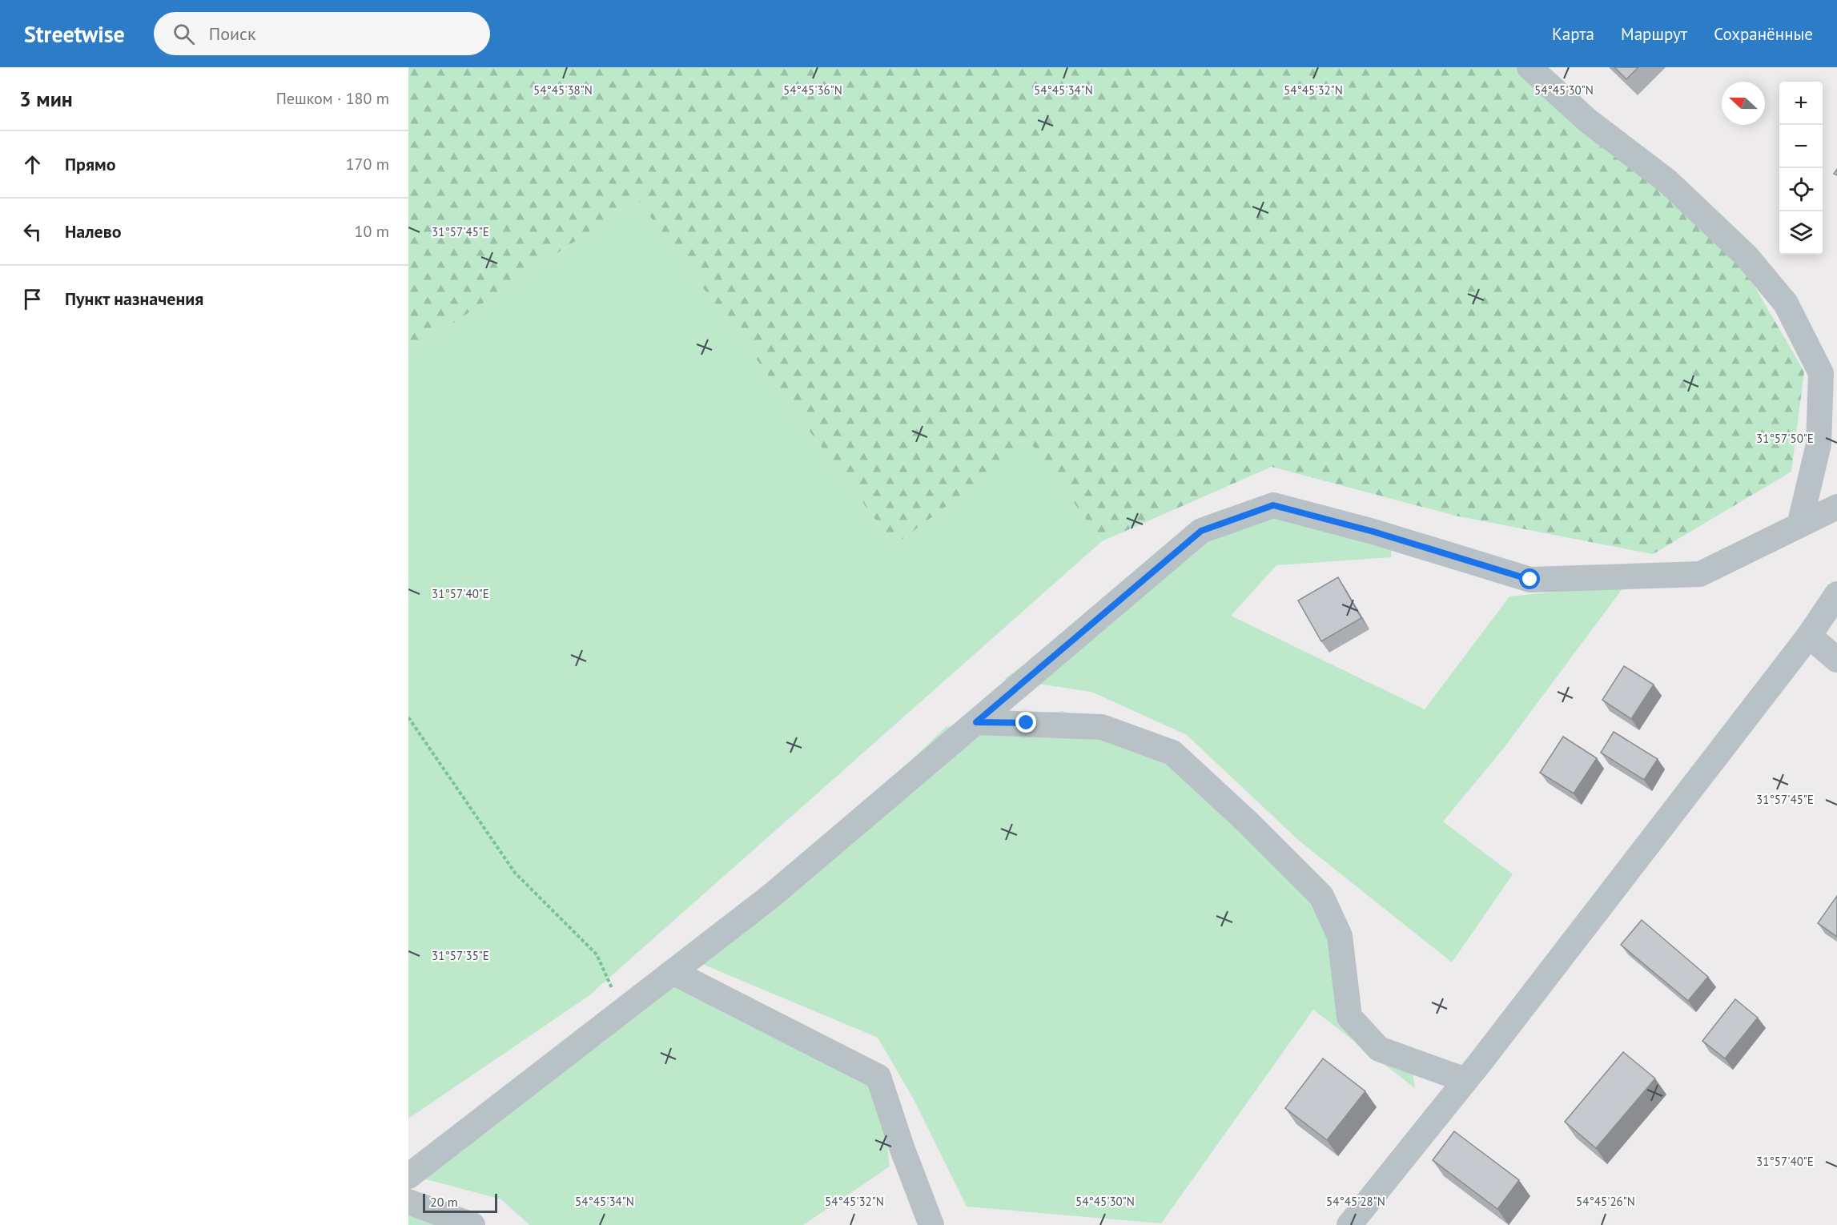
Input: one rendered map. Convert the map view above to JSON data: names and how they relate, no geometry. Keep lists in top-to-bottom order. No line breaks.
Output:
{"scale_bar":"20 m","north":"left","page":{"header":"Streetwise","search":"Поиск","nav":["Карта","Маршрут","Сохранённые"],"heading":["3 мин","Пешком · 180 m"],"map_buttons":["+","−"],"list":[["Прямо","170 m"],["Налево","10 m"],"Пункт назначения"],"scale":"20 m"},"coordinates":["54°45'34\"N","54°45'32\"N","54°45'30\"N","54°45'38\"N","54°45'36\"N","31°57'45\"E","31°57'50\"E","31°57'40\"E","31°57'35\"E","54°45'28\"N","54°45'26\"N"]}
